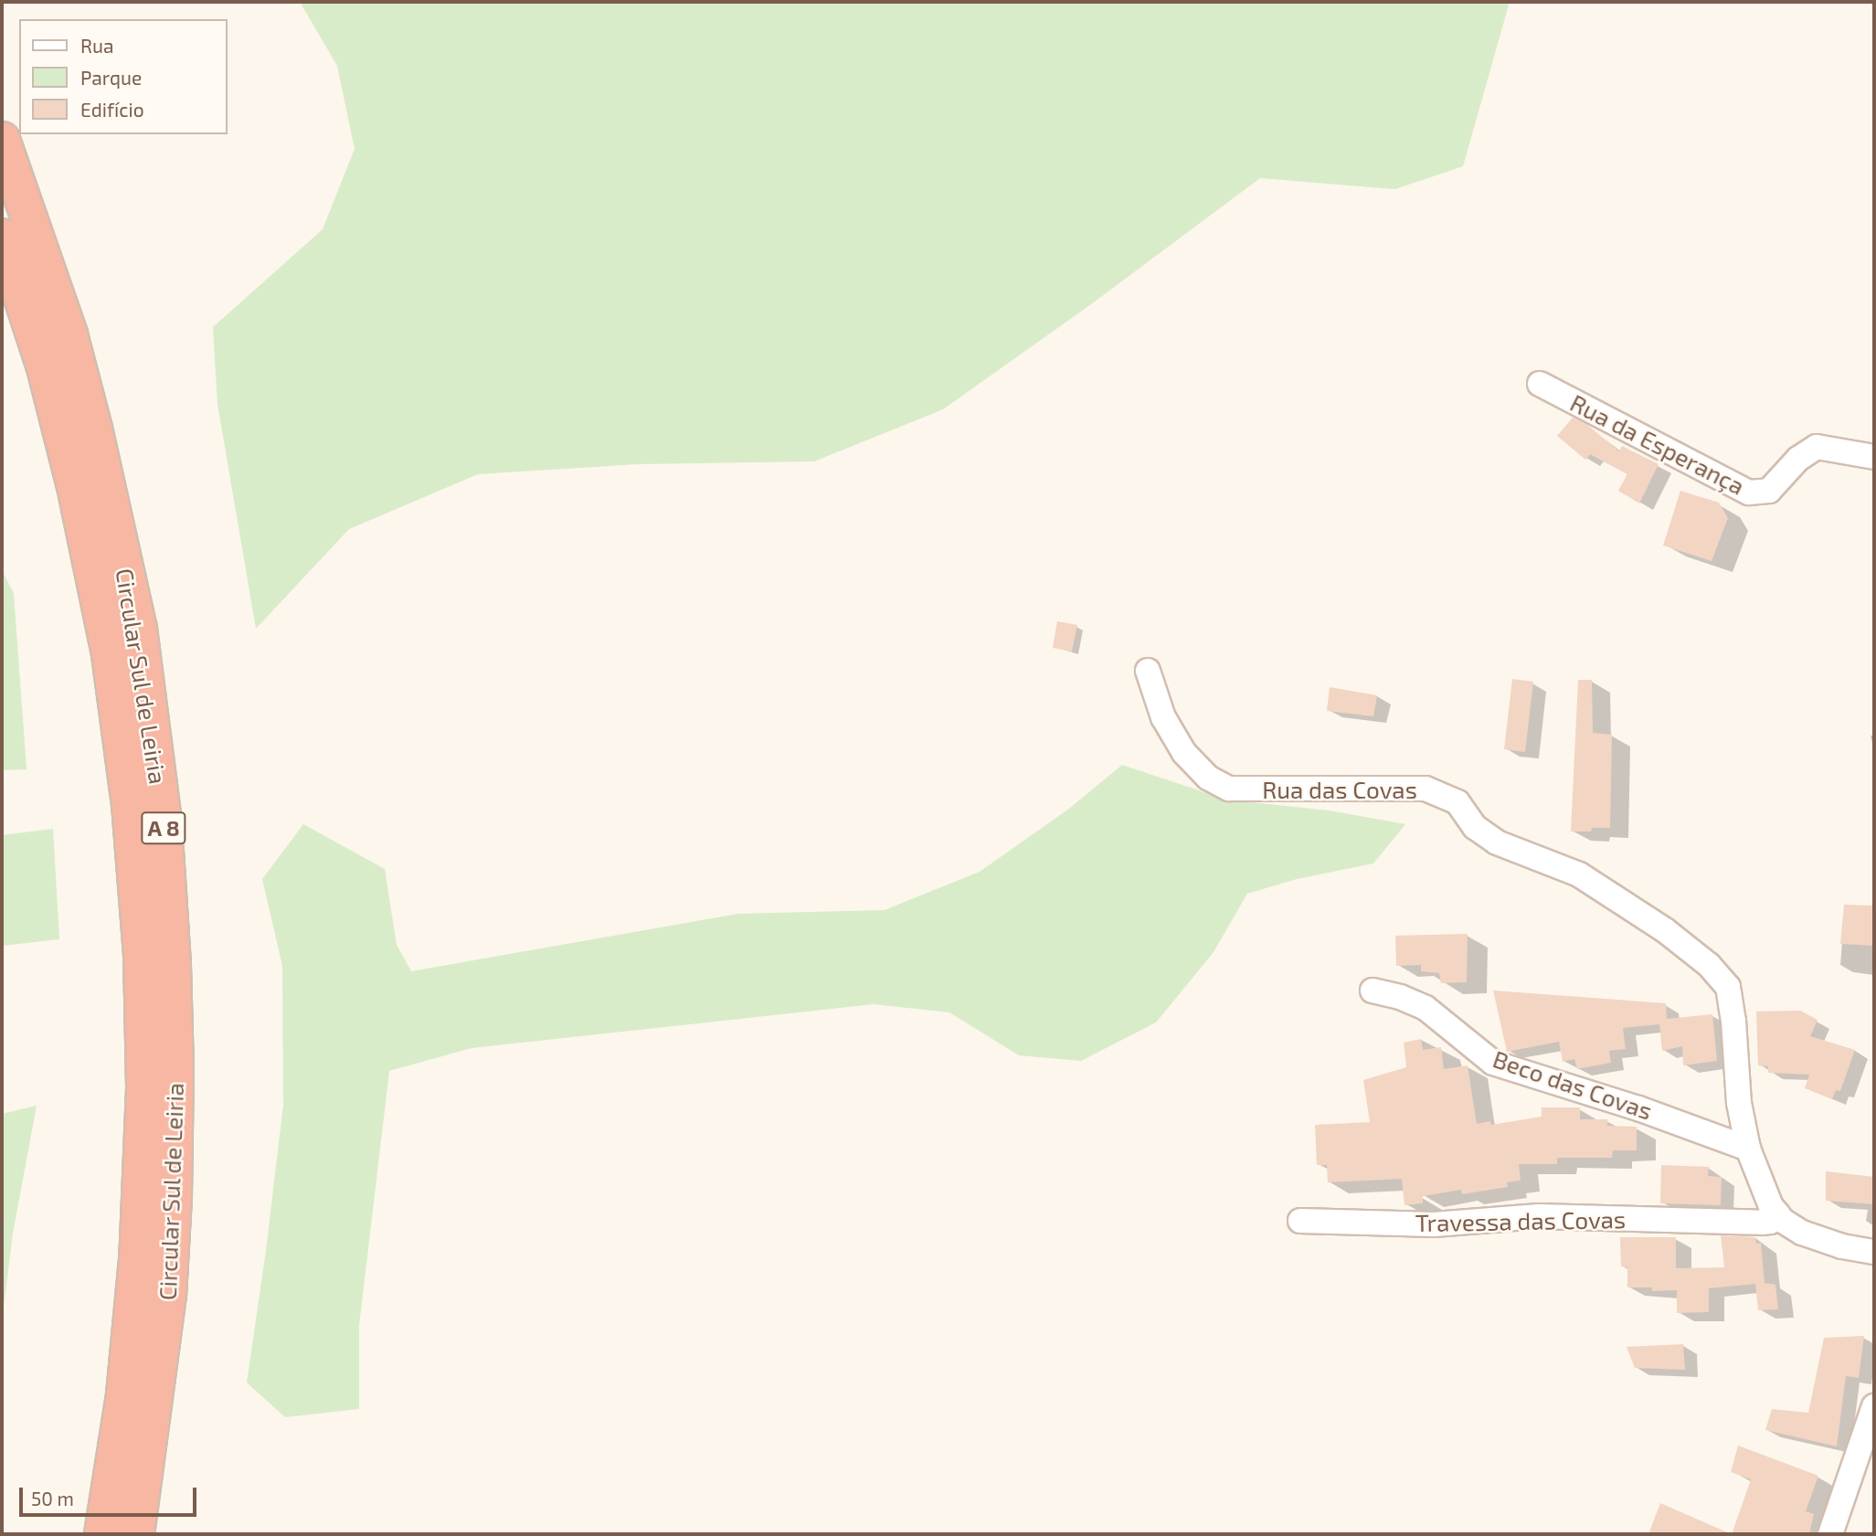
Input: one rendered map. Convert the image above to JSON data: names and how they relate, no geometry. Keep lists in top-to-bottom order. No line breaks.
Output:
{"streets":{"highway":["Circular Sul de Leiria","A 8"],"street":["Rua da Esperança","Rua das Covas","Beco das Covas","Travessa das Covas"]},"crossings":[["Rua das Covas","Beco das Covas"],["Rua das Covas","Travessa das Covas"]],"legend":["Rua","Parque","Edifício"],"scale_bar":"50 m"}
